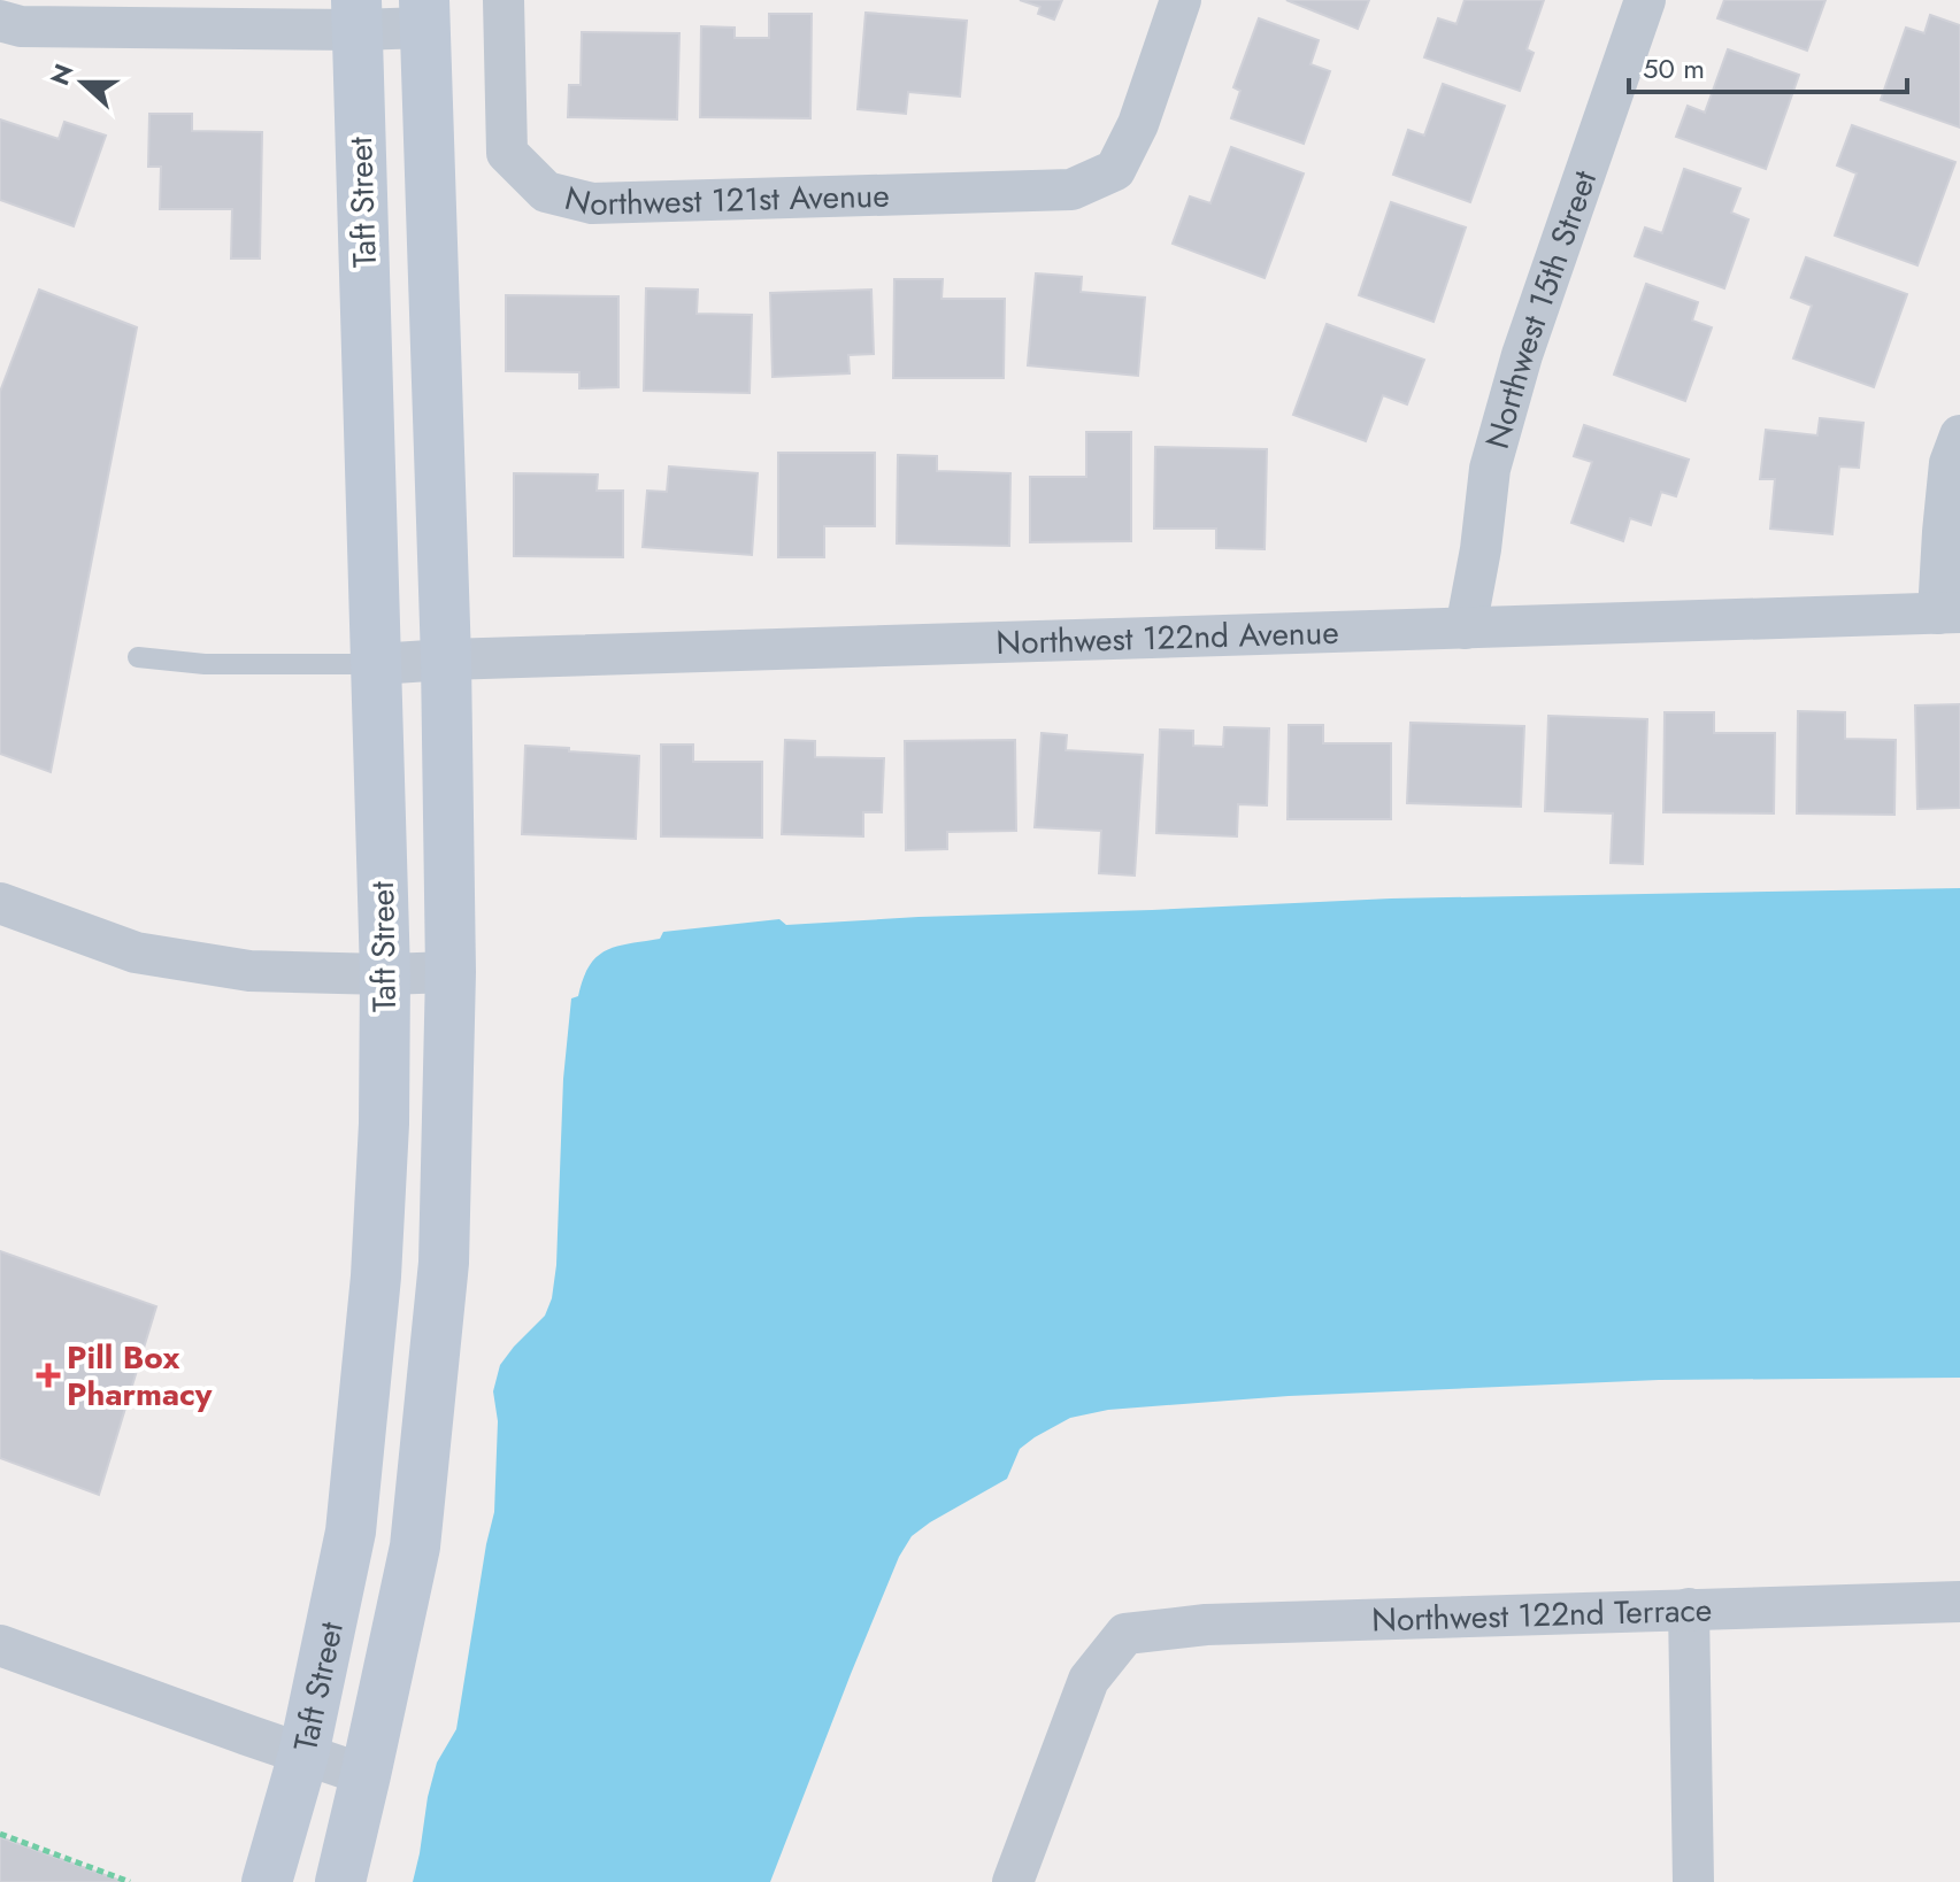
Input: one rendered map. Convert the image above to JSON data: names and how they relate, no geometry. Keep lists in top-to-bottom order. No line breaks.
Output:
{"streets":{"street":["Northwest 121st Avenue","Taft Street","Northwest 15th Street","Northwest 122nd Avenue","Northwest 122nd Terrace"]},"crossings":[["Taft Street","Northwest 122nd Avenue"],["Northwest 15th Street","Northwest 122nd Avenue"]],"places":{"health":["Pill Box Pharmacy"]},"scale_bar":"50 m","north":"left"}
